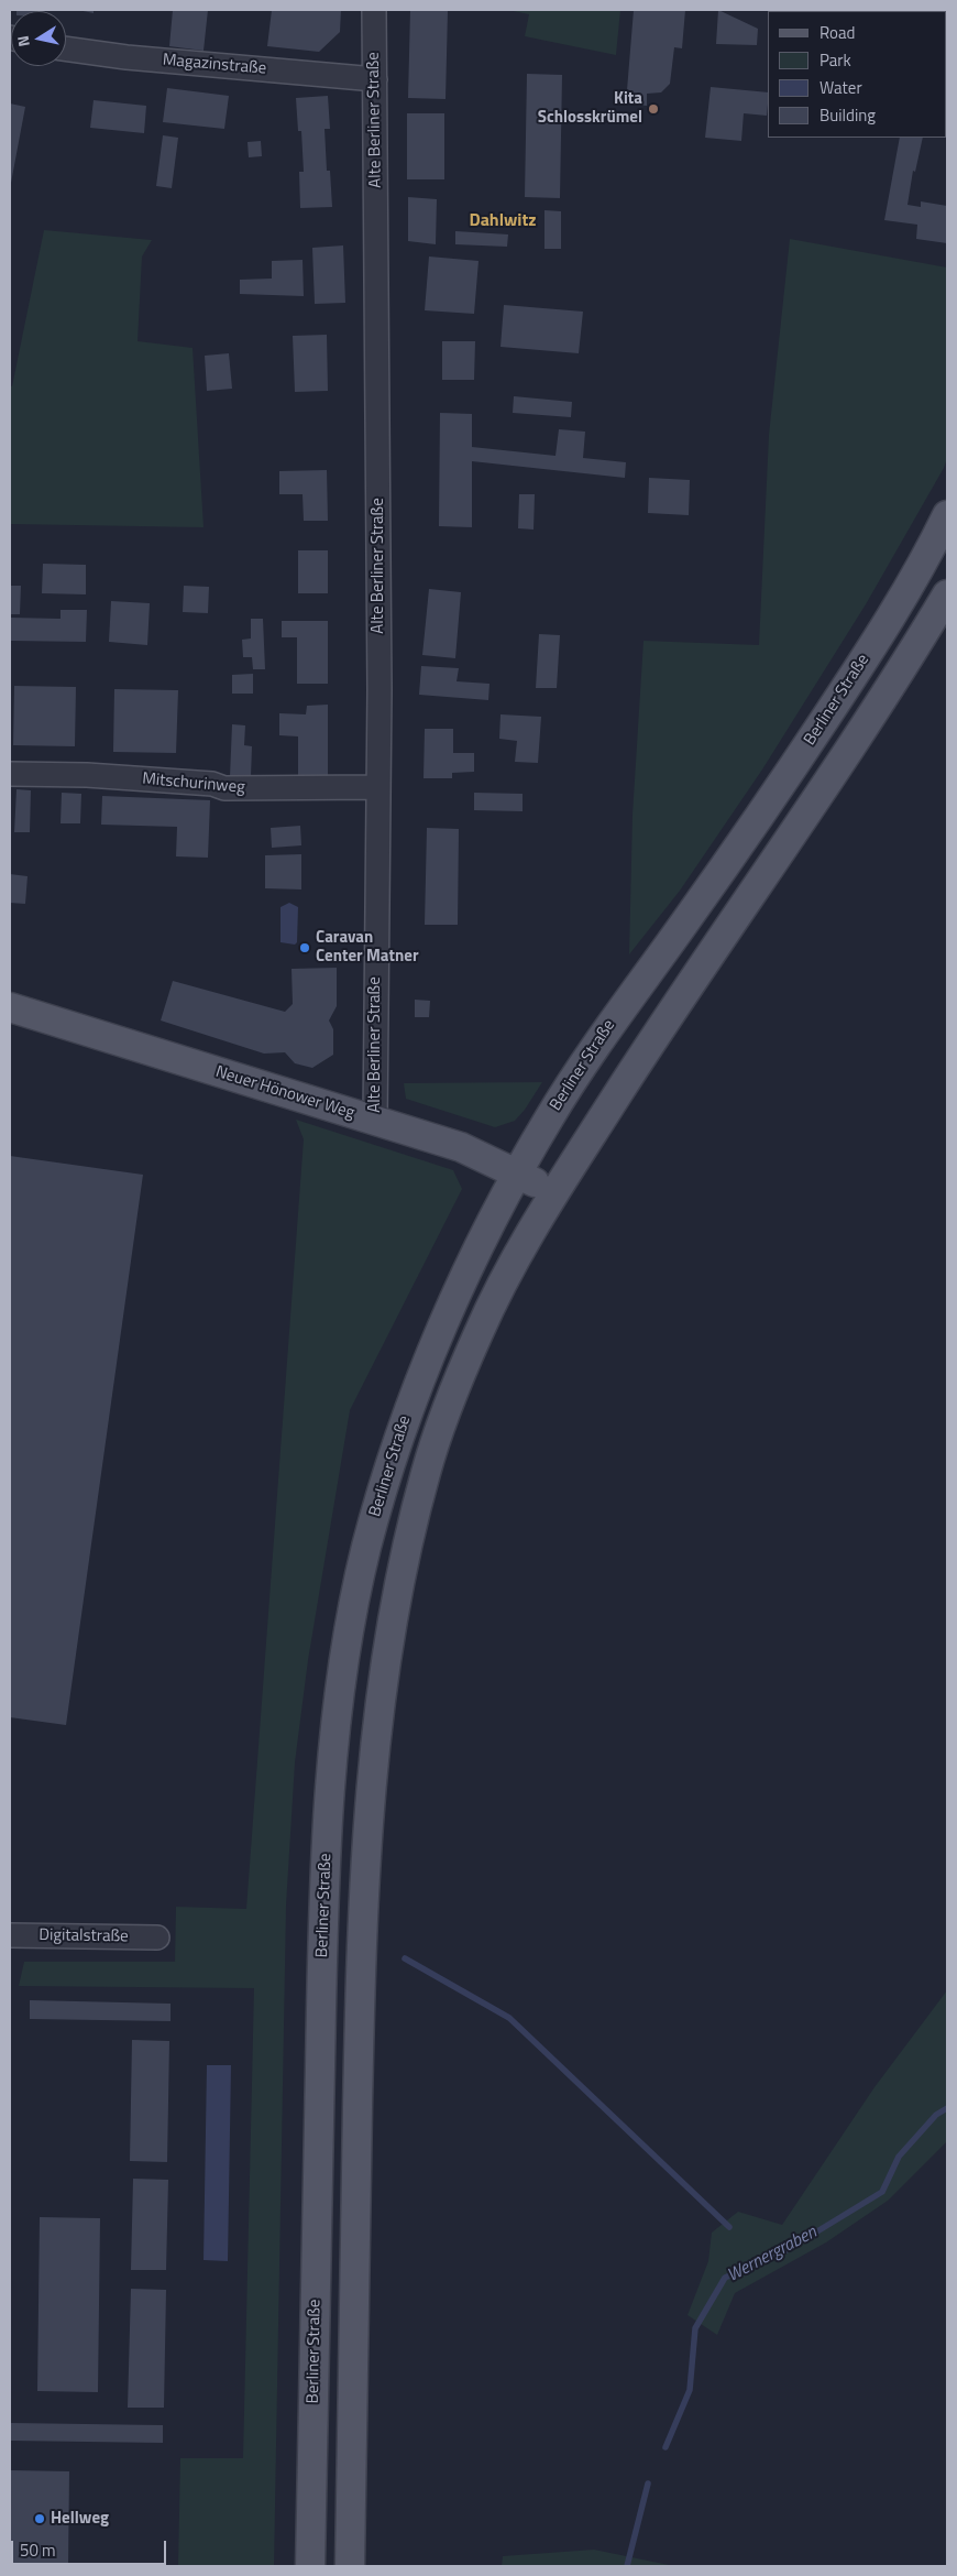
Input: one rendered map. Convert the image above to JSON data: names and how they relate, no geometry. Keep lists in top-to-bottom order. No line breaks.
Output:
{"streets":{"main road":["Berliner Straße","Neuer Hönower Weg"],"street":["Magazinstraße","Alte Berliner Straße","Mitschurinweg","Digitalstraße"]},"crossings":[["Magazinstraße","Alte Berliner Straße"],["Alte Berliner Straße","Mitschurinweg"],["Alte Berliner Straße","Neuer Hönower Weg"],["Berliner Straße","Neuer Hönower Weg"]],"districts":["Dahlwitz"],"water":["Wernergraben"],"places":["Kita Schlosskrümel","Caravan Center Matner","Hellweg"],"legend":["Road","Park","Water","Building"],"scale_bar":"50 m","north":"left"}
